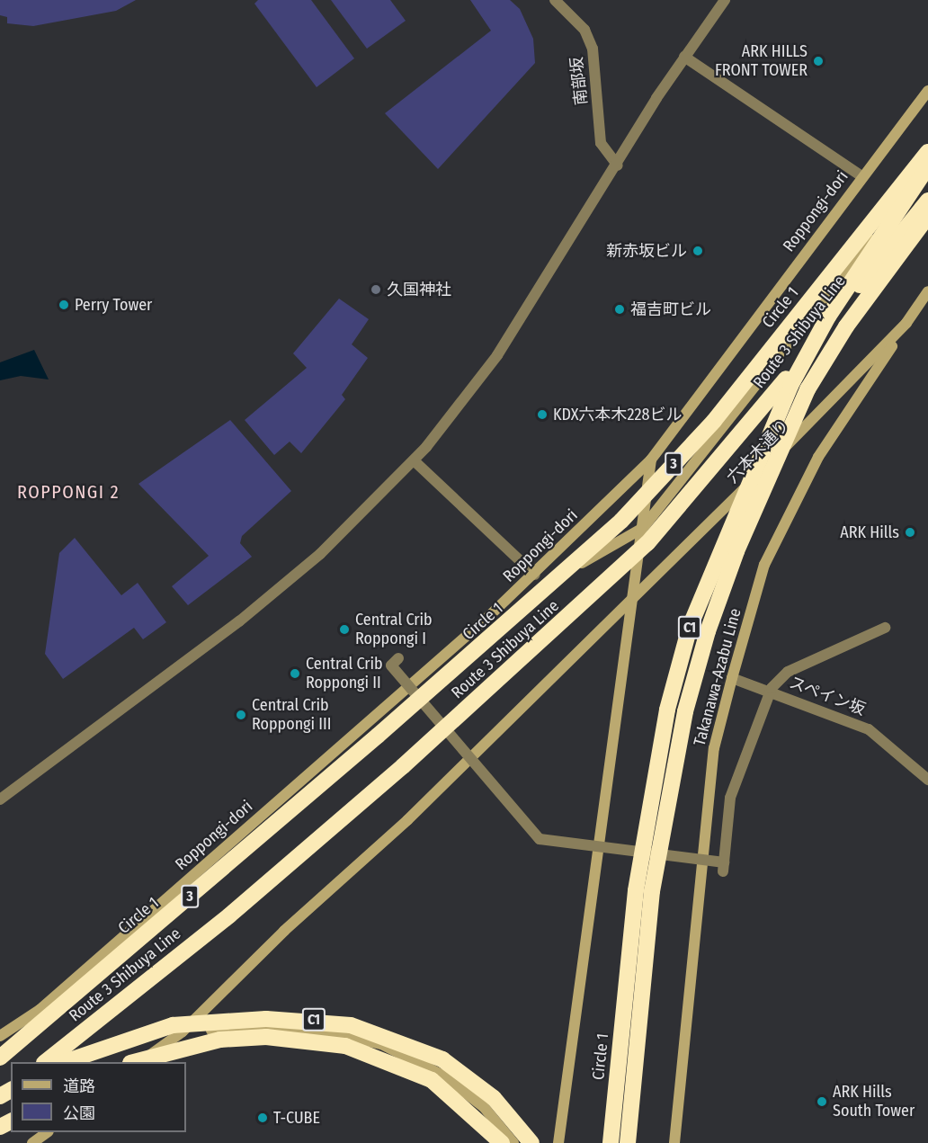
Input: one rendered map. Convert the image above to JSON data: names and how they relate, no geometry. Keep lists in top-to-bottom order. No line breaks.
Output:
{"streets":{"highway":["Circle 1","Route 3 Shibuya Line","3","C1"],"main road":["Roppongi-dori","六本木通り","Takanawa-Azabu Line"],"street":["南部坂","スペイン坂"]},"crossings":[["六本木通り","Takanawa-Azabu Line"],["Takanawa-Azabu Line","スペイン坂"]],"districts":["ROPPONGI 2"],"places":["ARK HILLS FRONT TOWER","新赤坂ビル","久国神社","Perry Tower","福吉町ビル","KDX六本木228ビル","ARK Hills","Central Crib Roppongi I","Central Crib Roppongi II","Central Crib Roppongi III","ARK Hills South Tower","T-CUBE"],"legend":["道路","公園"]}
